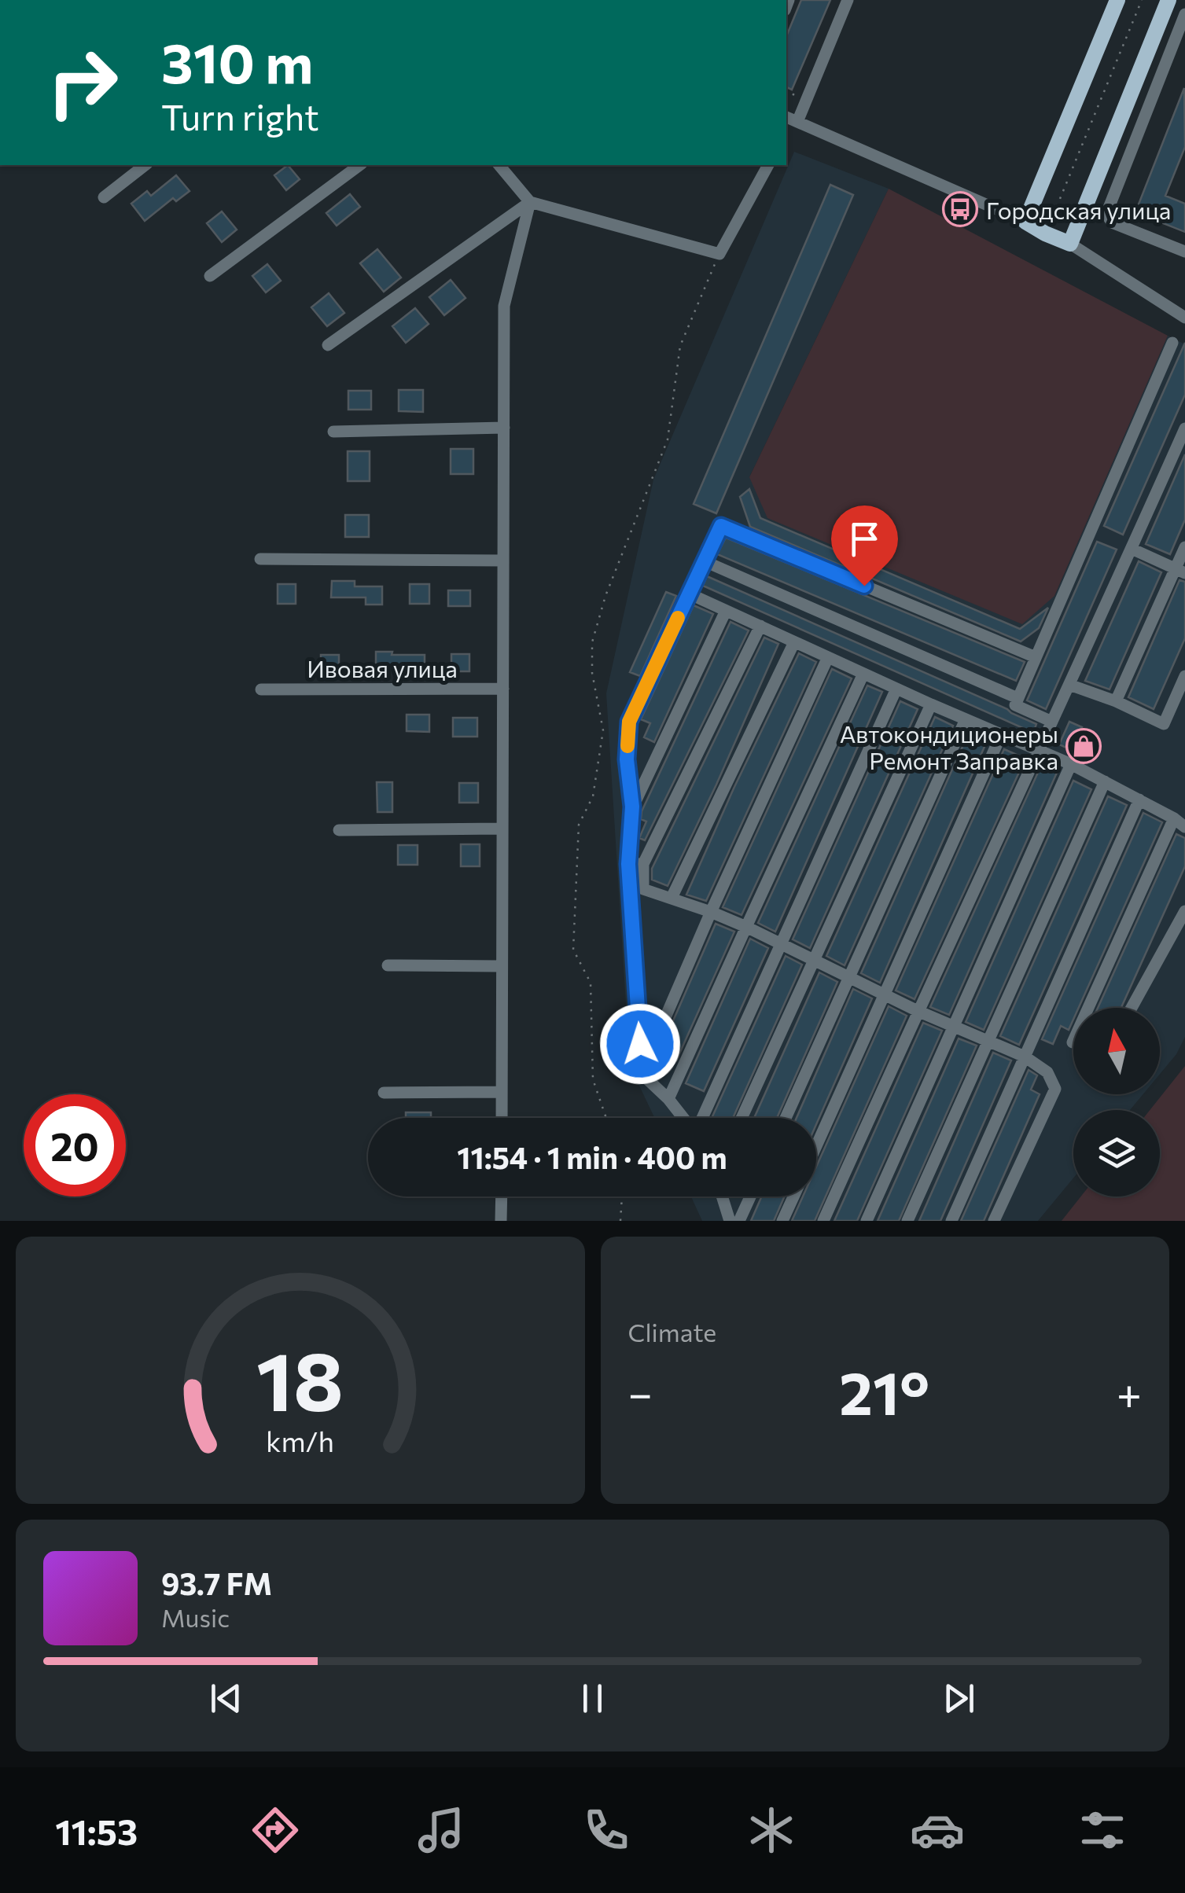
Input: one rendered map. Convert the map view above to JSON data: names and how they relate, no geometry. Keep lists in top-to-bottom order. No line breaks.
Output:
{"streets":{"street":["Ивовая улица"]},"places":{"bus stop":["Городская улица"],"shop":["Автокондиционеры Ремонт Заправка"]},"north":"top","page":{"turn":["310 m","Turn right"],"limit":"20","trip":"11:54 · 1 min · 400 m","tile":"Climate","heat":["−","21°","+"],"song":["93.7 FM","Music"],"tabs":"11:53","gauge":["18","km/h"]}}
